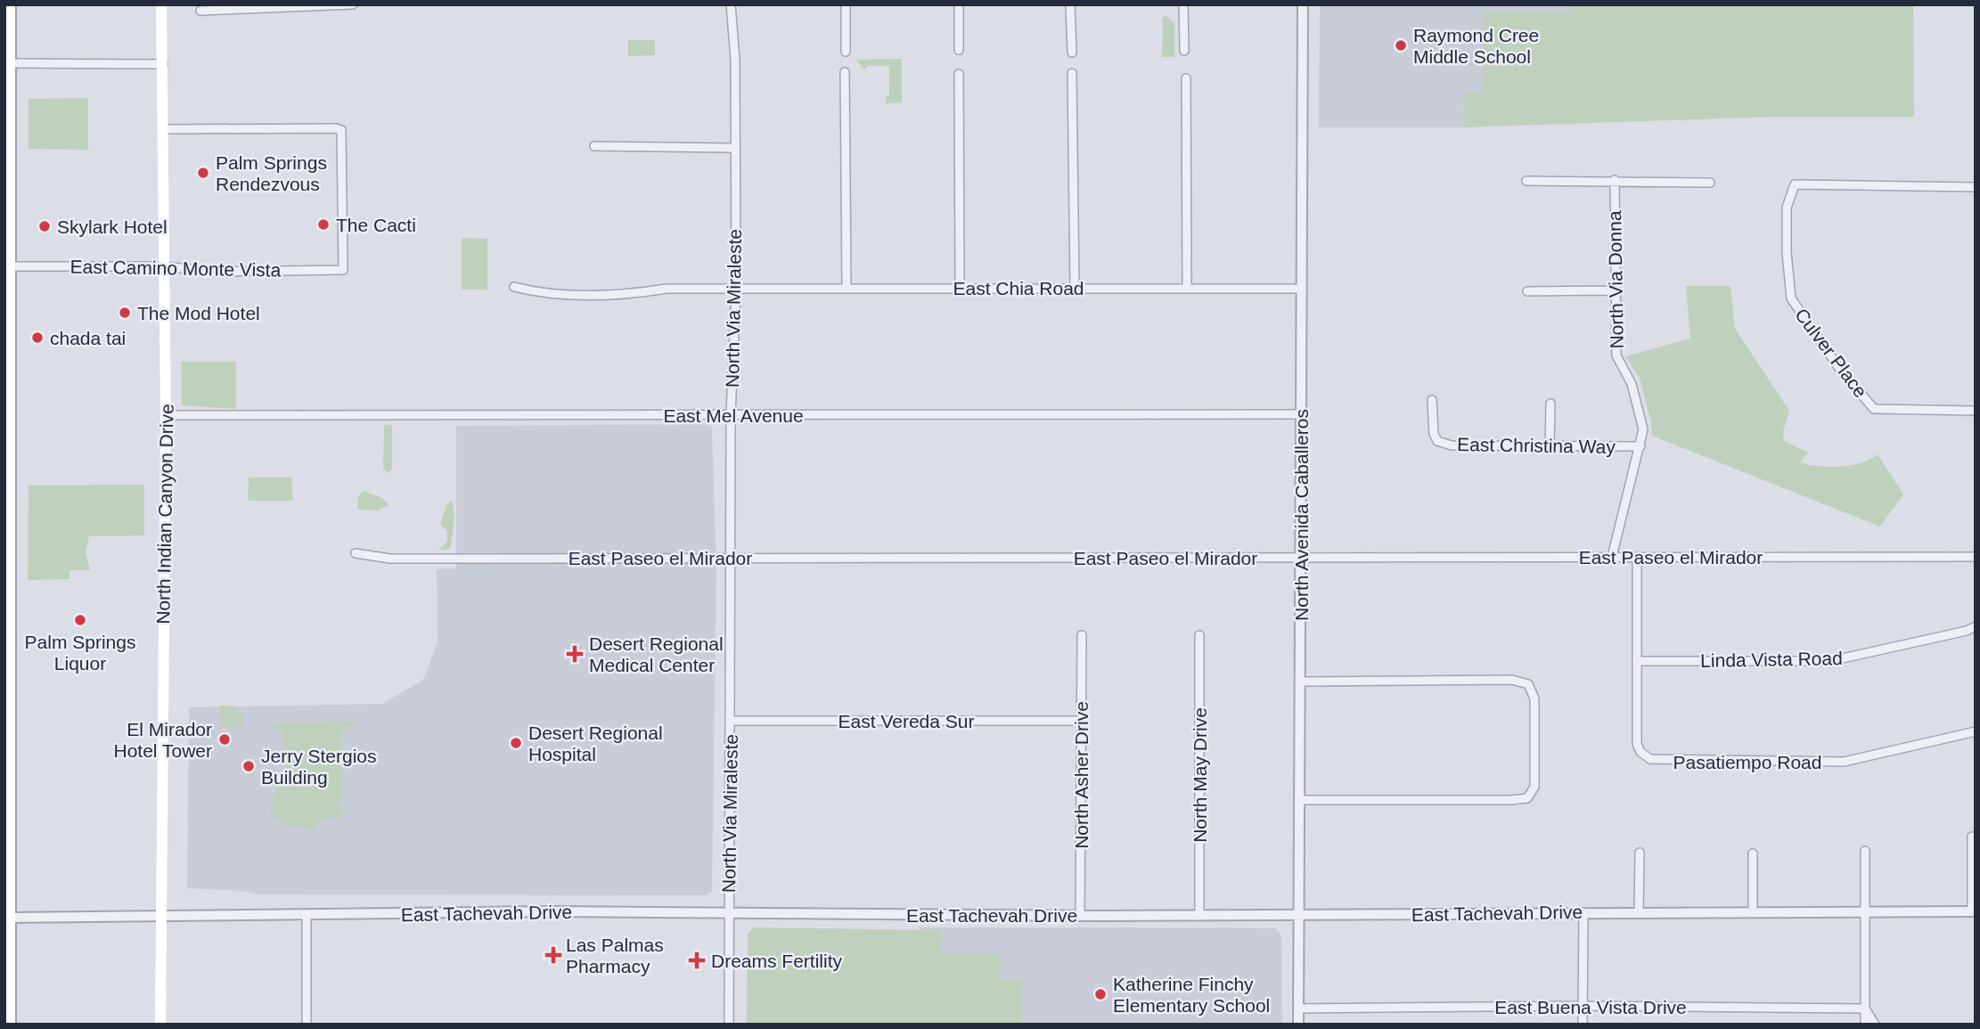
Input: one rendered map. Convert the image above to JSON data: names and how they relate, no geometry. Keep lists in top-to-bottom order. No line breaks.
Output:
{"streets":{"main road":["North Indian Canyon Drive"],"street":["East Camino Monte Vista","North Via Donna","East Chia Road","North Via Miraleste","Culver Place","East Mel Avenue","East Christina Way","North Avenida Caballeros","East Paseo el Mirador","Linda Vista Road","East Vereda Sur","Pasatiempo Road","North Asher Drive","North May Drive","East Tachevah Drive","East Buena Vista Drive"]},"crossings":[["East Camino Monte Vista","North Indian Canyon Drive"],["North Via Donna","East Christina Way"],["North Via Donna","East Paseo el Mirador"],["East Chia Road","North Via Miraleste"],["East Chia Road","North Avenida Caballeros"],["North Via Miraleste","East Mel Avenue"],["North Via Miraleste","East Paseo el Mirador"],["North Via Miraleste","East Vereda Sur"],["North Via Miraleste","East Tachevah Drive"],["East Mel Avenue","North Indian Canyon Drive"],["East Mel Avenue","North Avenida Caballeros"],["North Indian Canyon Drive","East Tachevah Drive"],["North Avenida Caballeros","East Paseo el Mirador"],["North Avenida Caballeros","East Tachevah Drive"],["North Avenida Caballeros","East Buena Vista Drive"],["East Paseo el Mirador","Pasatiempo Road"],["Linda Vista Road","Pasatiempo Road"],["East Vereda Sur","North Asher Drive"],["North Asher Drive","East Tachevah Drive"],["North May Drive","East Tachevah Drive"]],"places":{"other":["Raymond Cree Middle School","Palm Springs Rendezvous","The Cacti","Skylark Hotel","The Mod Hotel","chada tai","Palm Springs Liquor","El Mirador Hotel Tower","Desert Regional Hospital","Jerry Stergios Building","Katherine Finchy Elementary School"],"health":["Desert Regional Medical Center","Las Palmas Pharmacy","Dreams Fertility"]}}
